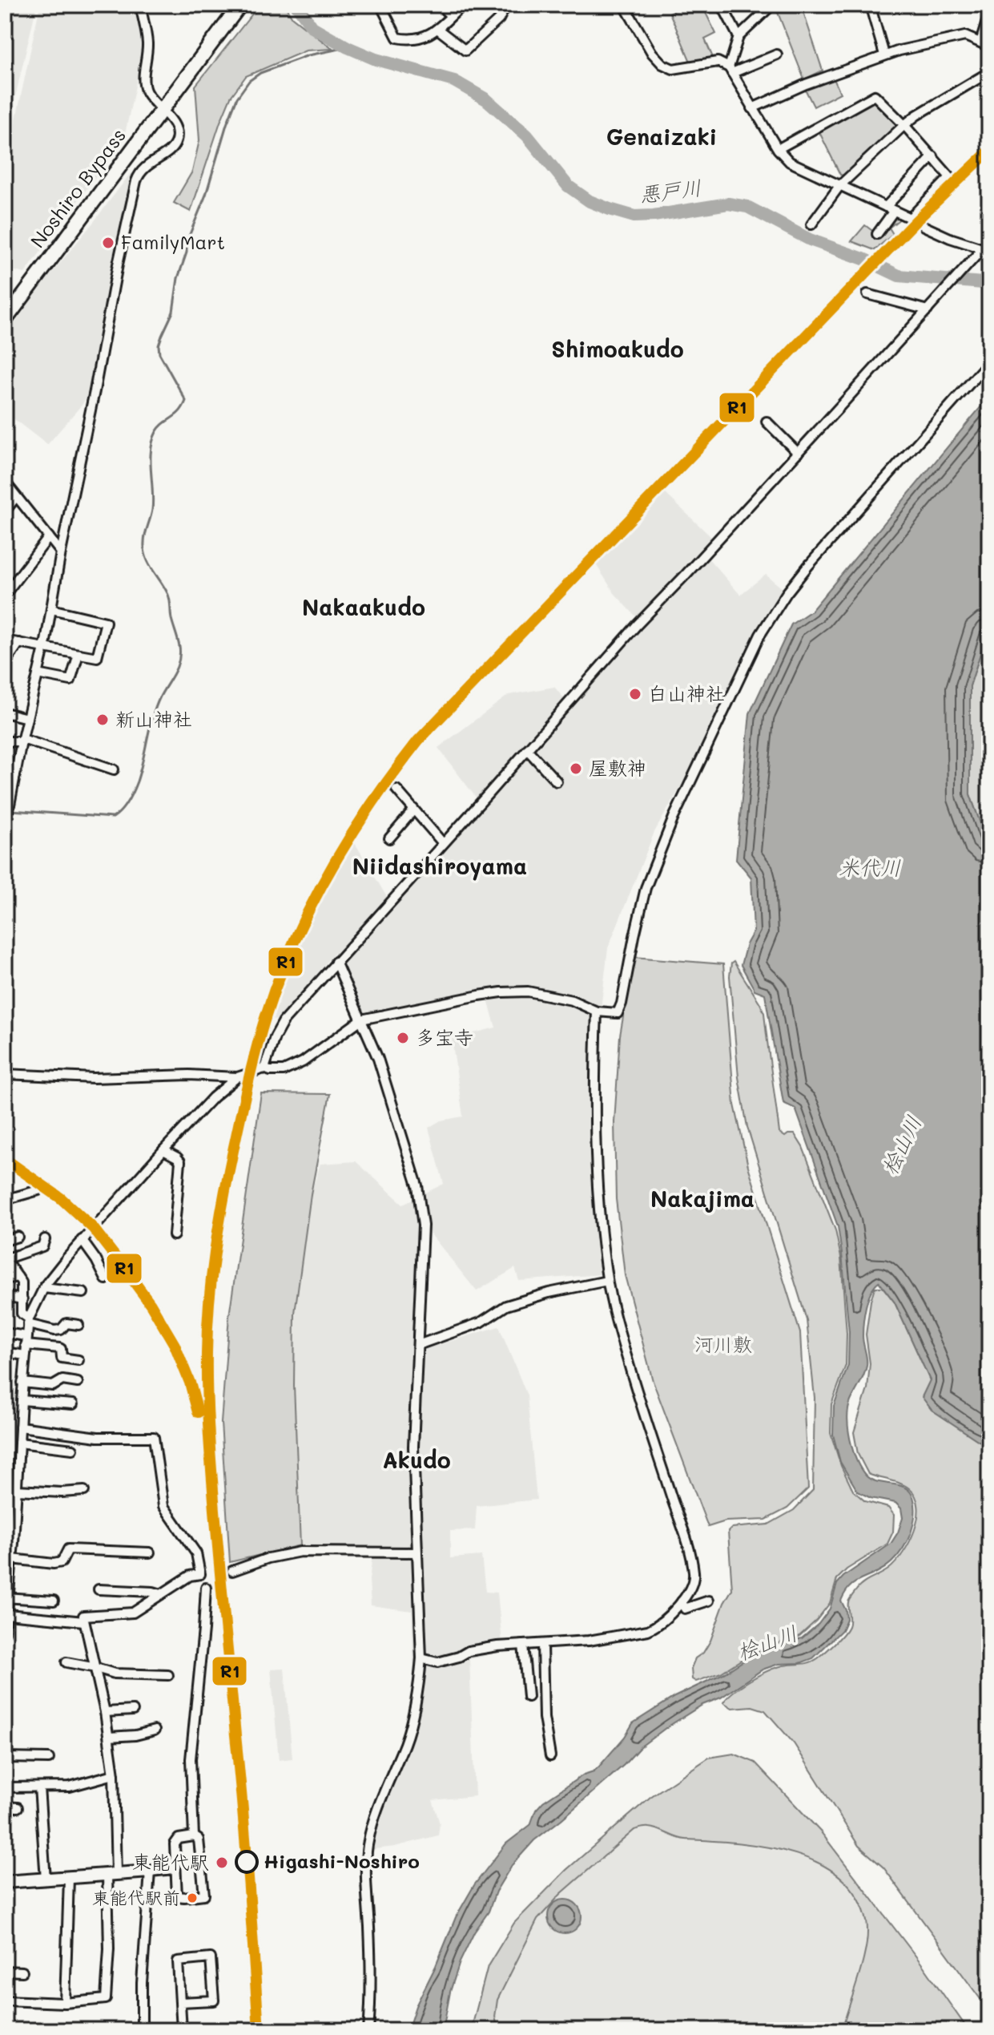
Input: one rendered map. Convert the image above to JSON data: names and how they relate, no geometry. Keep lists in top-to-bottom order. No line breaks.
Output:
{"streets":{"highway":["Noshiro Bypass"]},"districts":["Genaizaki","Shimoakudo","Nakaakudo","Niidashiroyama","Nakajima","Akudo"],"water":["悪戸川","米代川","桧山川"],"parks":["河川敷"],"places":["FamilyMart","白山神社","新山神社","屋敷神","多宝寺","Higashi-Noshiro","東能代駅","東能代駅前"],"lines":["transit line R1"]}
